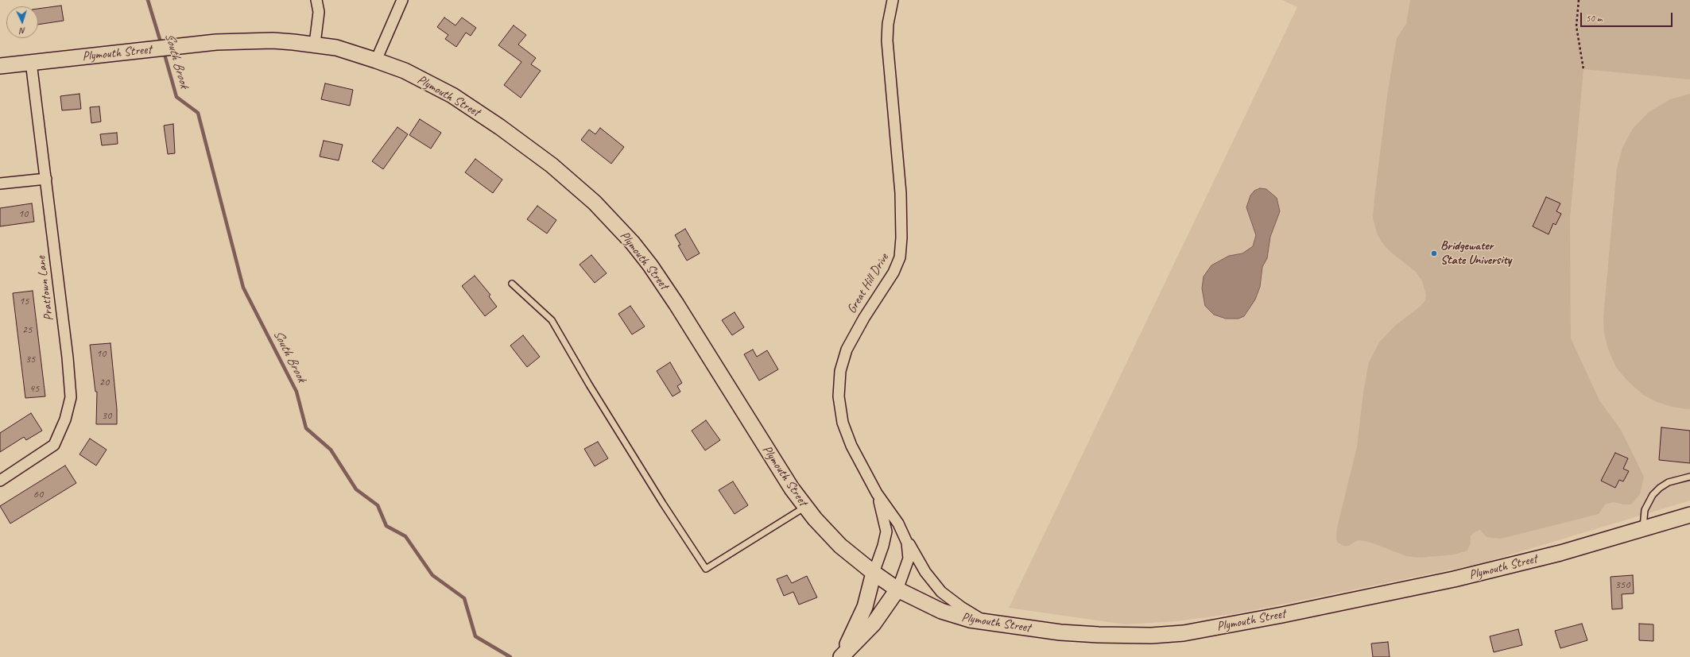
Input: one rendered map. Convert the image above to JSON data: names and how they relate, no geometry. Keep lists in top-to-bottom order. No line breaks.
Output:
{"streets":{"main road":["Plymouth Street"],"street":["Great Hill Drive","Prattown Lane"]},"crossings":[["Plymouth Street","Great Hill Drive"],["Plymouth Street","Prattown Lane"]],"water":["South Brook"],"places":["Bridgewater State University"],"house_numbers":["10","15","25","10","35","20","45","30","60","350"],"scale_bar":"50 m","north":"bottom"}
